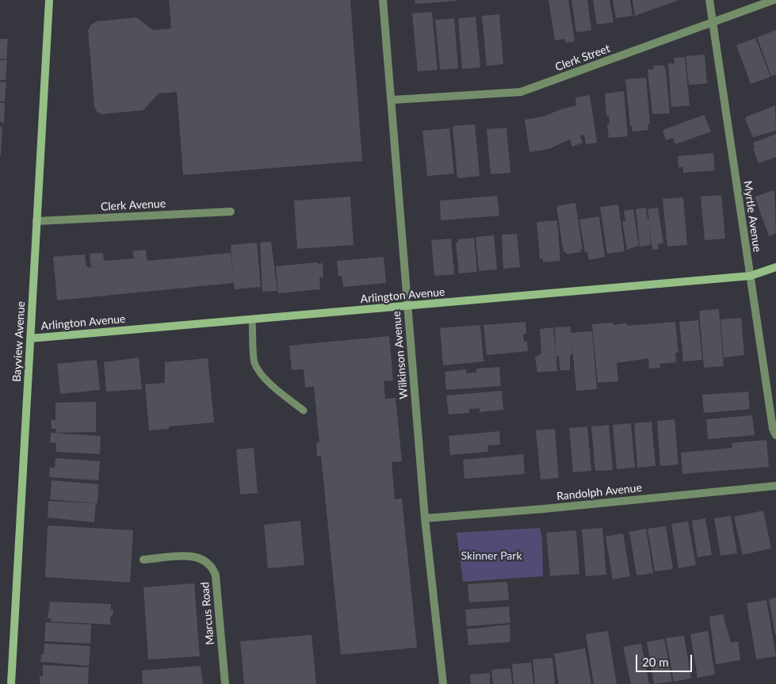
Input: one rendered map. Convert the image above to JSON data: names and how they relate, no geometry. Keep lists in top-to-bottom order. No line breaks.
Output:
{"streets":{"street":["Clerk Street","Clerk Avenue","Myrtle Avenue","Arlington Avenue","Bayview Avenue","Wilkinson Avenue","Randolph Avenue","Marcus Road"]},"crossings":[["Clerk Street","Myrtle Avenue"],["Clerk Street","Wilkinson Avenue"],["Clerk Avenue","Bayview Avenue"],["Myrtle Avenue","Arlington Avenue"],["Arlington Avenue","Bayview Avenue"],["Arlington Avenue","Wilkinson Avenue"],["Wilkinson Avenue","Randolph Avenue"]],"parks":["Skinner Park"],"scale_bar":"20 m"}
